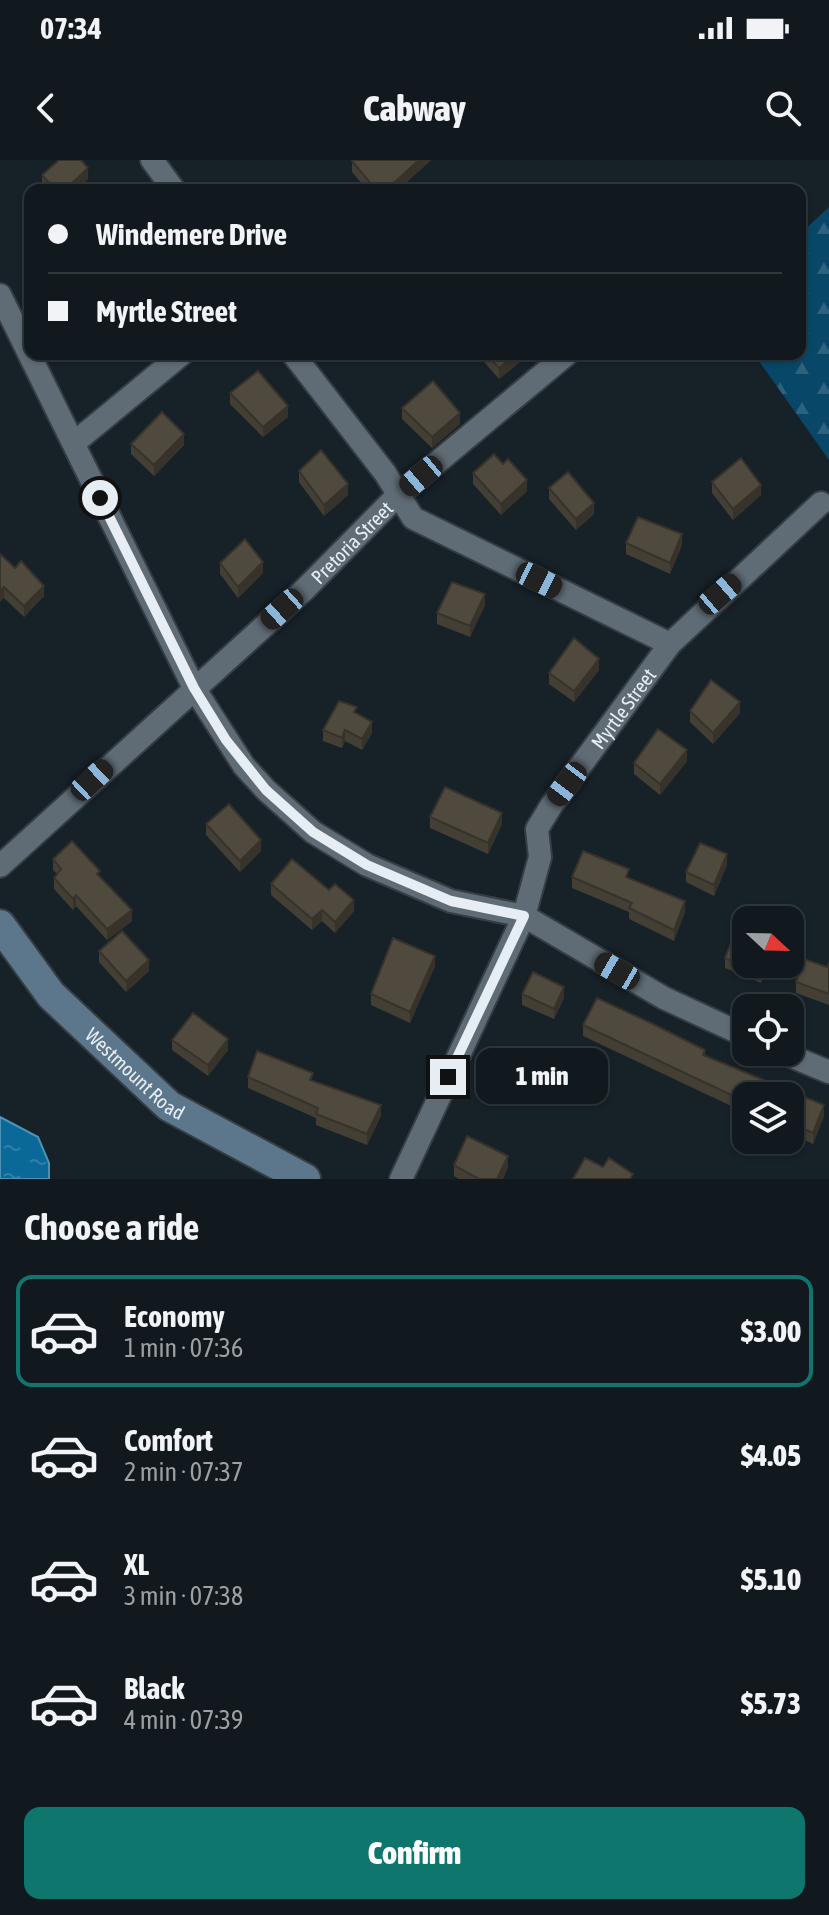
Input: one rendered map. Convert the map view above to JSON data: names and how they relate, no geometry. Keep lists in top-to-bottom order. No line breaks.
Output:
{"streets":{"main road":["Westmount Road"],"street":["Pretoria Street","Myrtle Street"]},"north":"right","page":{"status":"07:34","header":"Cabway","banner":["Windemere Drive","Myrtle Street"],"bubble":"1 min","heading":"Choose a ride","list":[{"name":"Economy","note":"1 min · 07:36","value":"$3.00"},{"name":"Comfort","note":"2 min · 07:37","value":"$4.05"},{"name":"XL","note":"3 min · 07:38","value":"$5.10"},{"name":"Black","note":"4 min · 07:39","value":"$5.73"}],"buttons":"Confirm"}}
